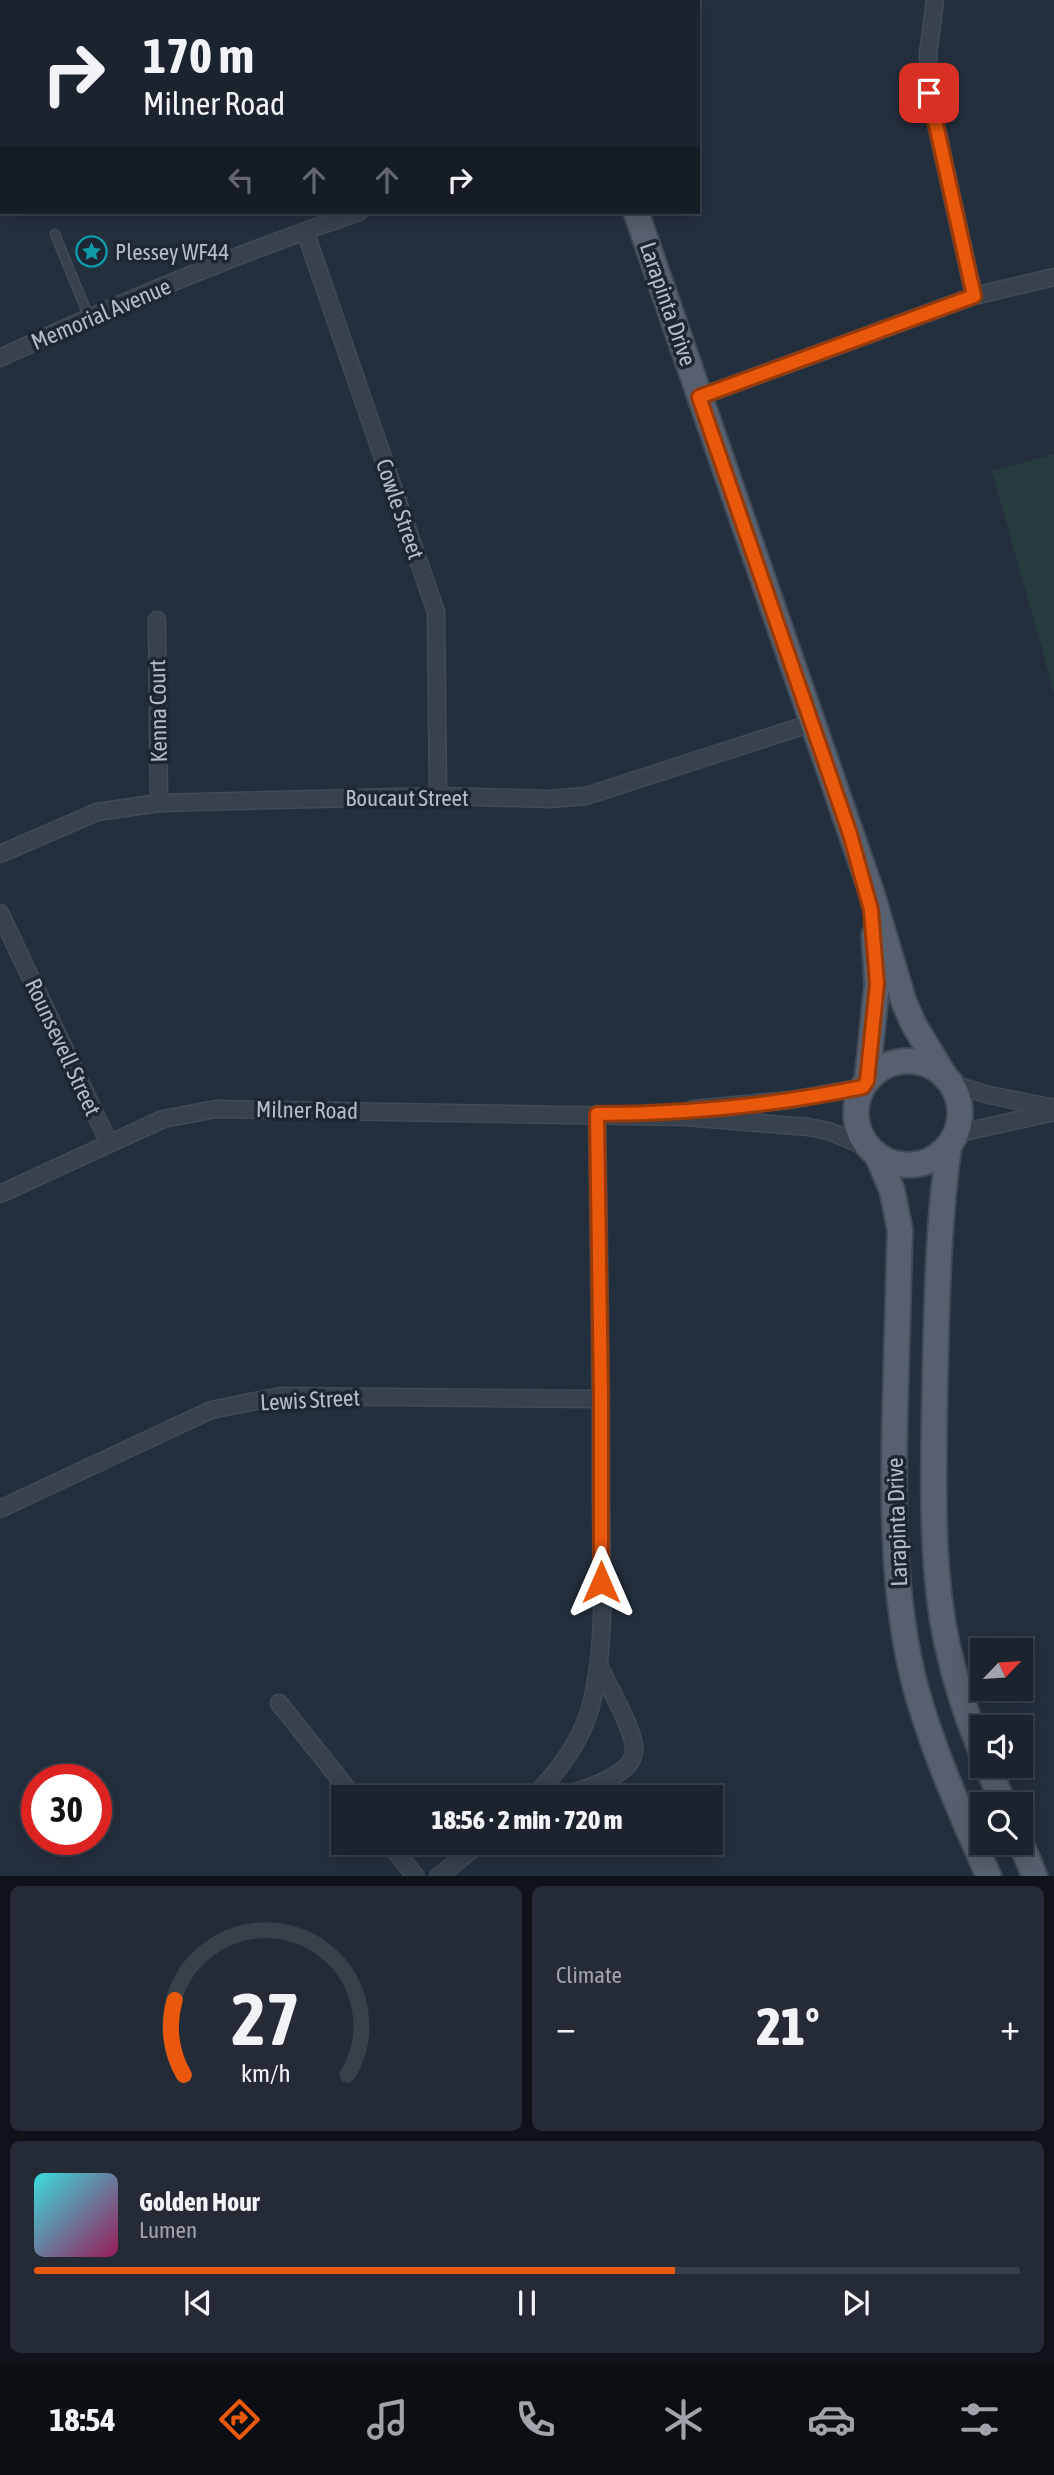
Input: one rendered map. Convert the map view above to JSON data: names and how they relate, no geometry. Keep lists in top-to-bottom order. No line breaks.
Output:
{"streets":{"main road":["Larapinta Drive"],"street":["Memorial Avenue","Cowle Street","Kenna Court","Boucaut Street","Rounsevell Street","Milner Road","Lewis Street"]},"crossings":[["Larapinta Drive","Boucaut Street"],["Larapinta Drive","Milner Road"],["Memorial Avenue","Cowle Street"],["Cowle Street","Boucaut Street"],["Kenna Court","Boucaut Street"],["Rounsevell Street","Milner Road"]],"places":{"place":["Plessey WF44"]},"north":"top right","page":{"turn":["170 m","Milner Road"],"limit":"30","trip":"18:56 · 2 min · 720 m","tile":"Climate","heat":["−","21°","+"],"song":["Golden Hour","Lumen"],"tabs":"18:54","gauge":["27","km/h"]}}
